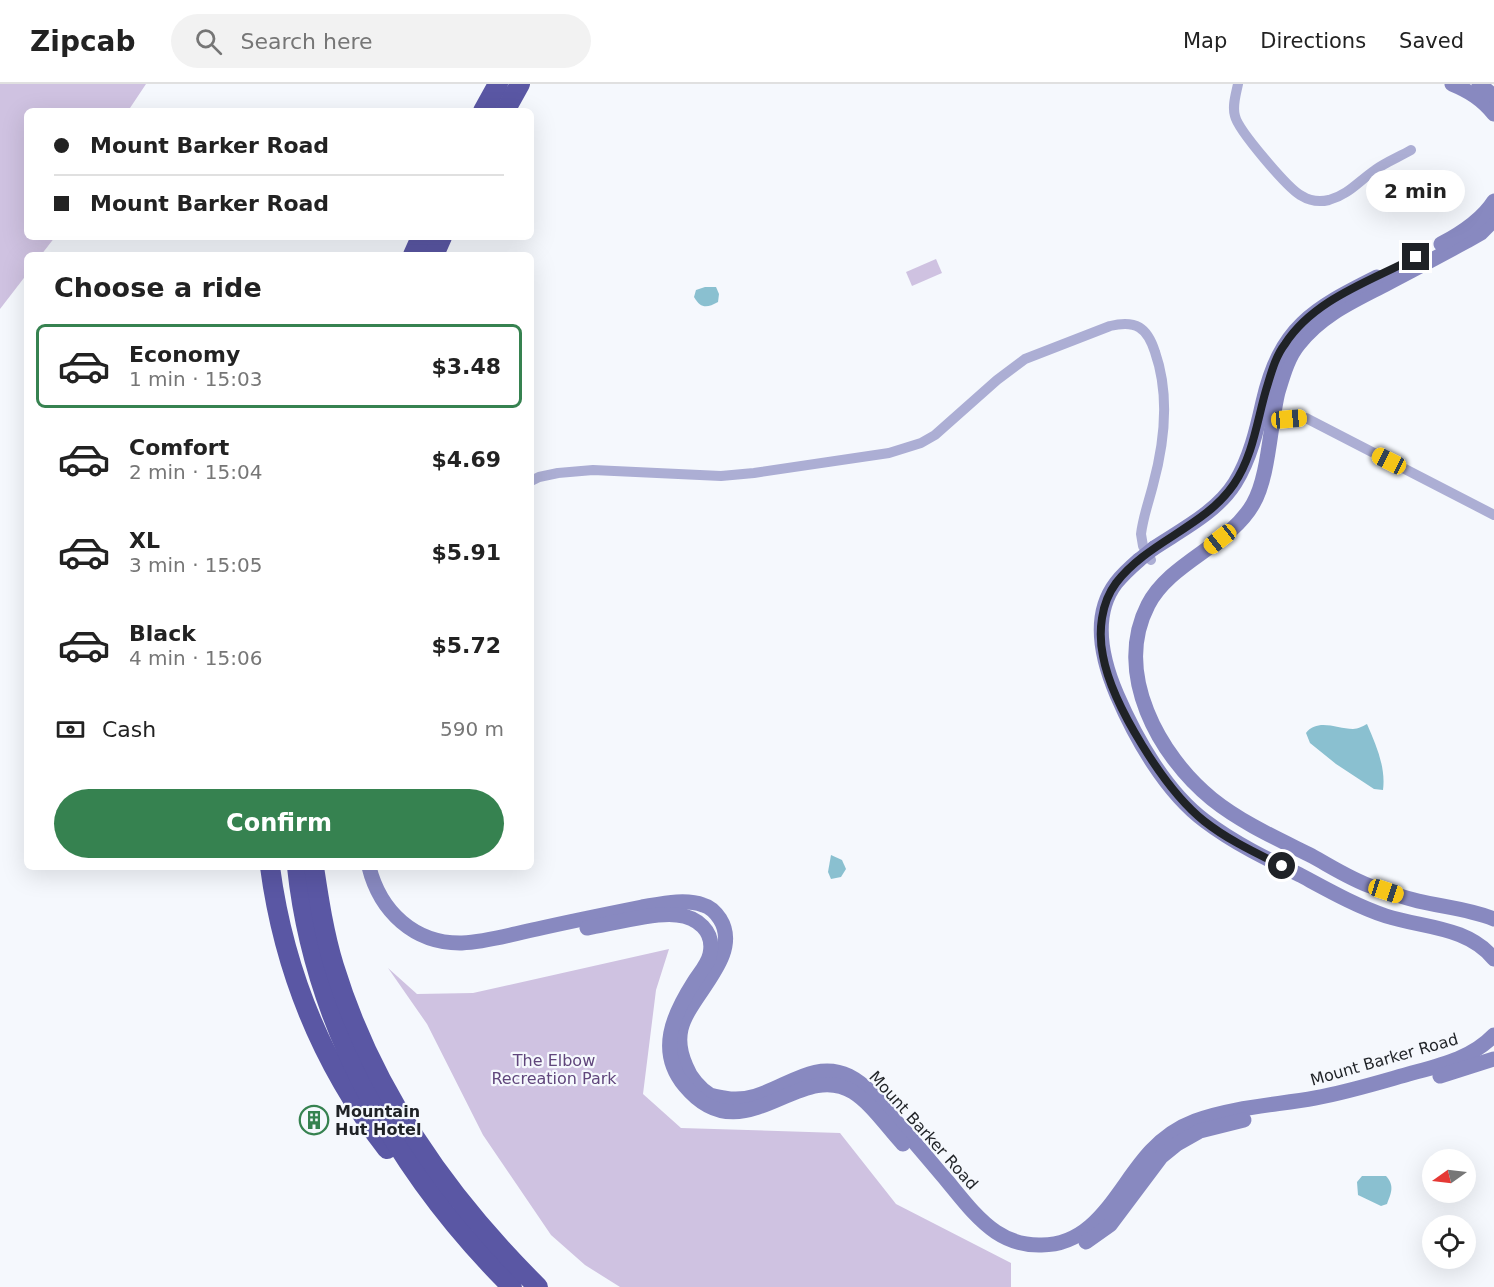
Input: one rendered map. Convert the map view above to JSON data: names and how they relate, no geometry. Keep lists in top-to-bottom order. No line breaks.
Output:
{"streets":{"main road":["Mount Barker Road"]},"parks":["The Elbow Recreation Park"],"places":{"building":["Mountain Hut Hotel"]},"north":"left","page":{"header":"Zipcab","search":"Search here","nav":["Map","Directions","Saved"],"banner":["Mount Barker Road","Mount Barker Road"],"bubble":"2 min","heading":"Choose a ride","list":[{"name":"Economy","note":"1 min · 15:03","value":"$3.48"},{"name":"Comfort","note":"2 min · 15:04","value":"$4.69"},{"name":"XL","note":"3 min · 15:05","value":"$5.91"},{"name":"Black","note":"4 min · 15:06","value":"$5.72"}],"pay":["Cash","590 m"],"buttons":"Confirm"}}
